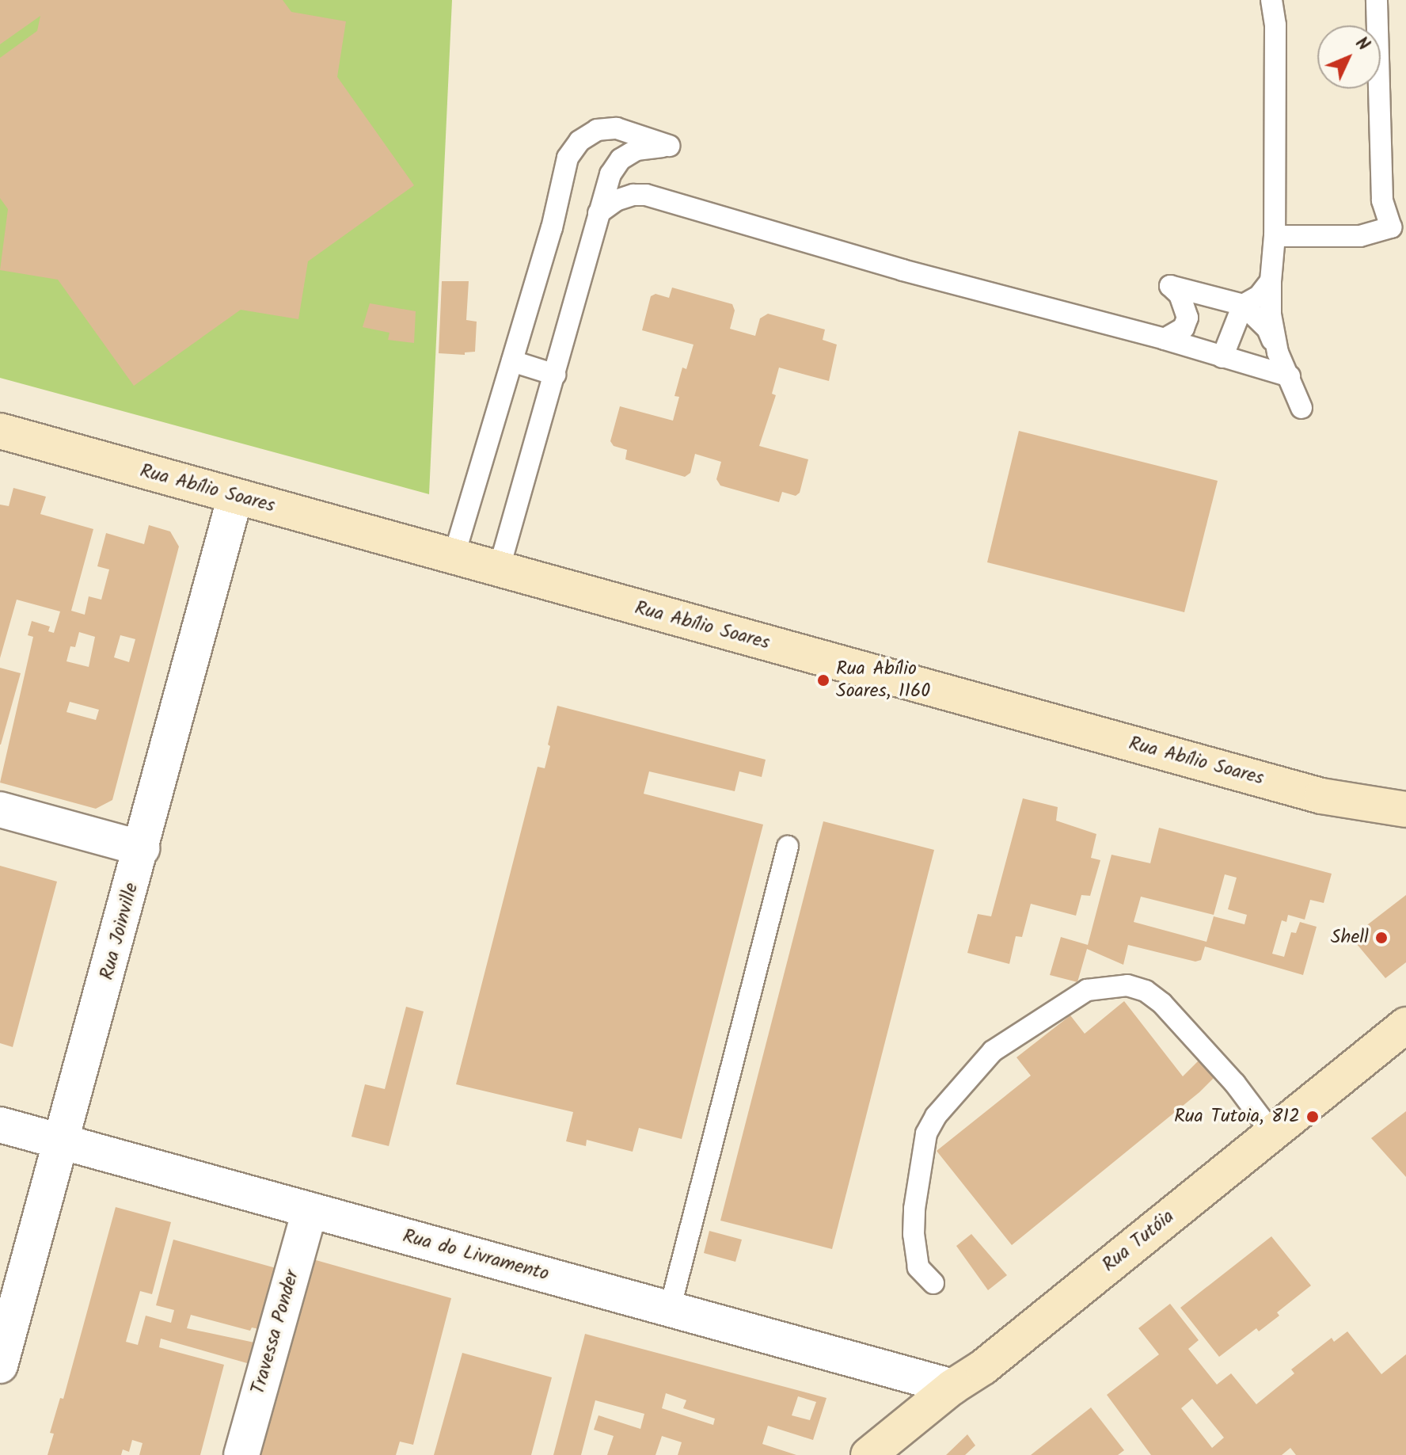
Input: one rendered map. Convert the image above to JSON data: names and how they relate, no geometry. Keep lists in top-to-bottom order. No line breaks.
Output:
{"streets":{"street":["Rua Abílio Soares","Rua Joinville","Rua Tutóia","Rua do Livramento","Travessa Ponder"]},"crossings":[["Rua Abílio Soares","Rua Joinville"],["Rua Joinville","Rua do Livramento"],["Rua Tutóia","Rua do Livramento"],["Rua do Livramento","Travessa Ponder"]],"places":["Rua Abílio Soares, 1160","Shell","Rua Tutoia, 812"],"north":"top right"}
